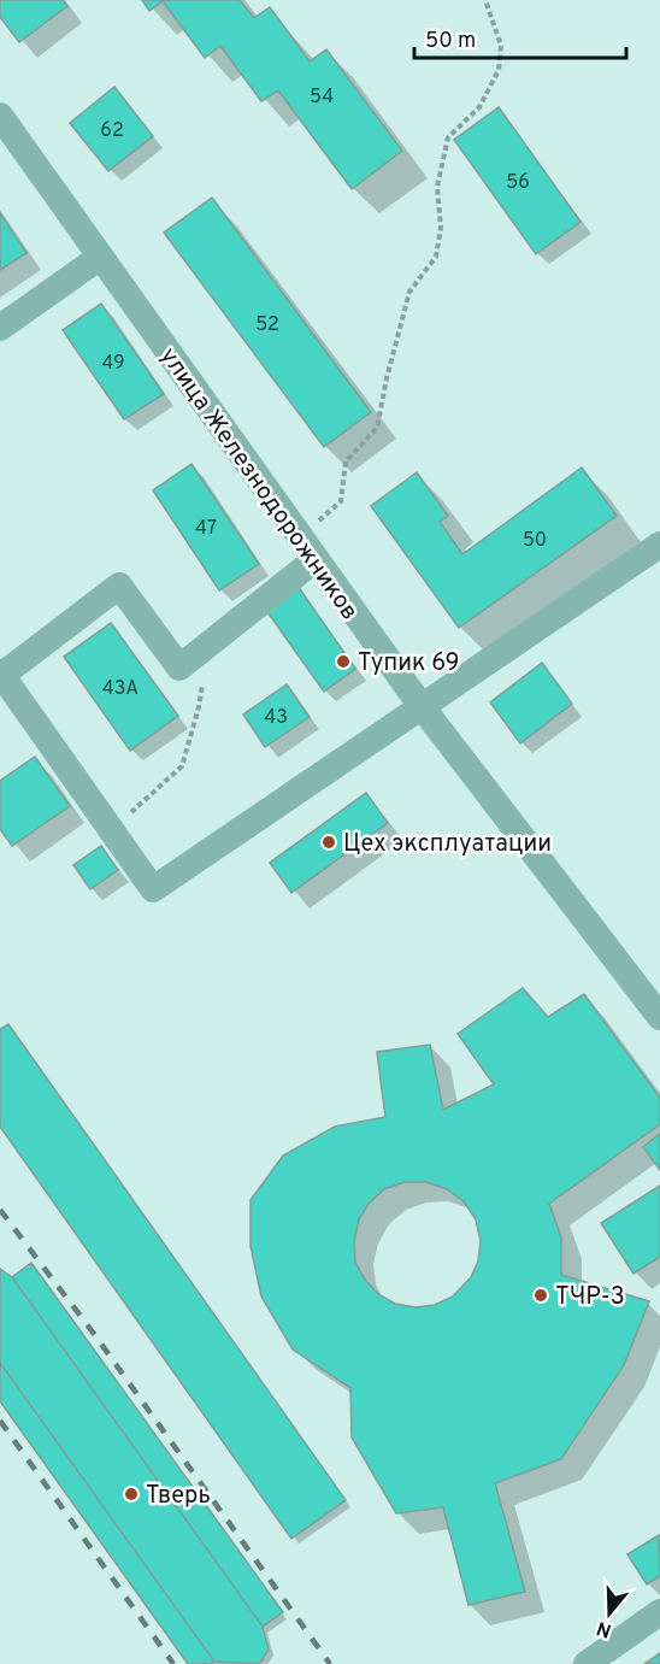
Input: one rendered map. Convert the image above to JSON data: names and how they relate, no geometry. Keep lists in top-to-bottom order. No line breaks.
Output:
{"streets":{"street":["улица Железнодорожников"]},"places":["Тупик 69","Цех эксплуатации","ТЧР-3","Тверь"],"house_numbers":["54","62","56","52","49","47","50","43А","43"],"scale_bar":"50 m","north":"bottom"}
